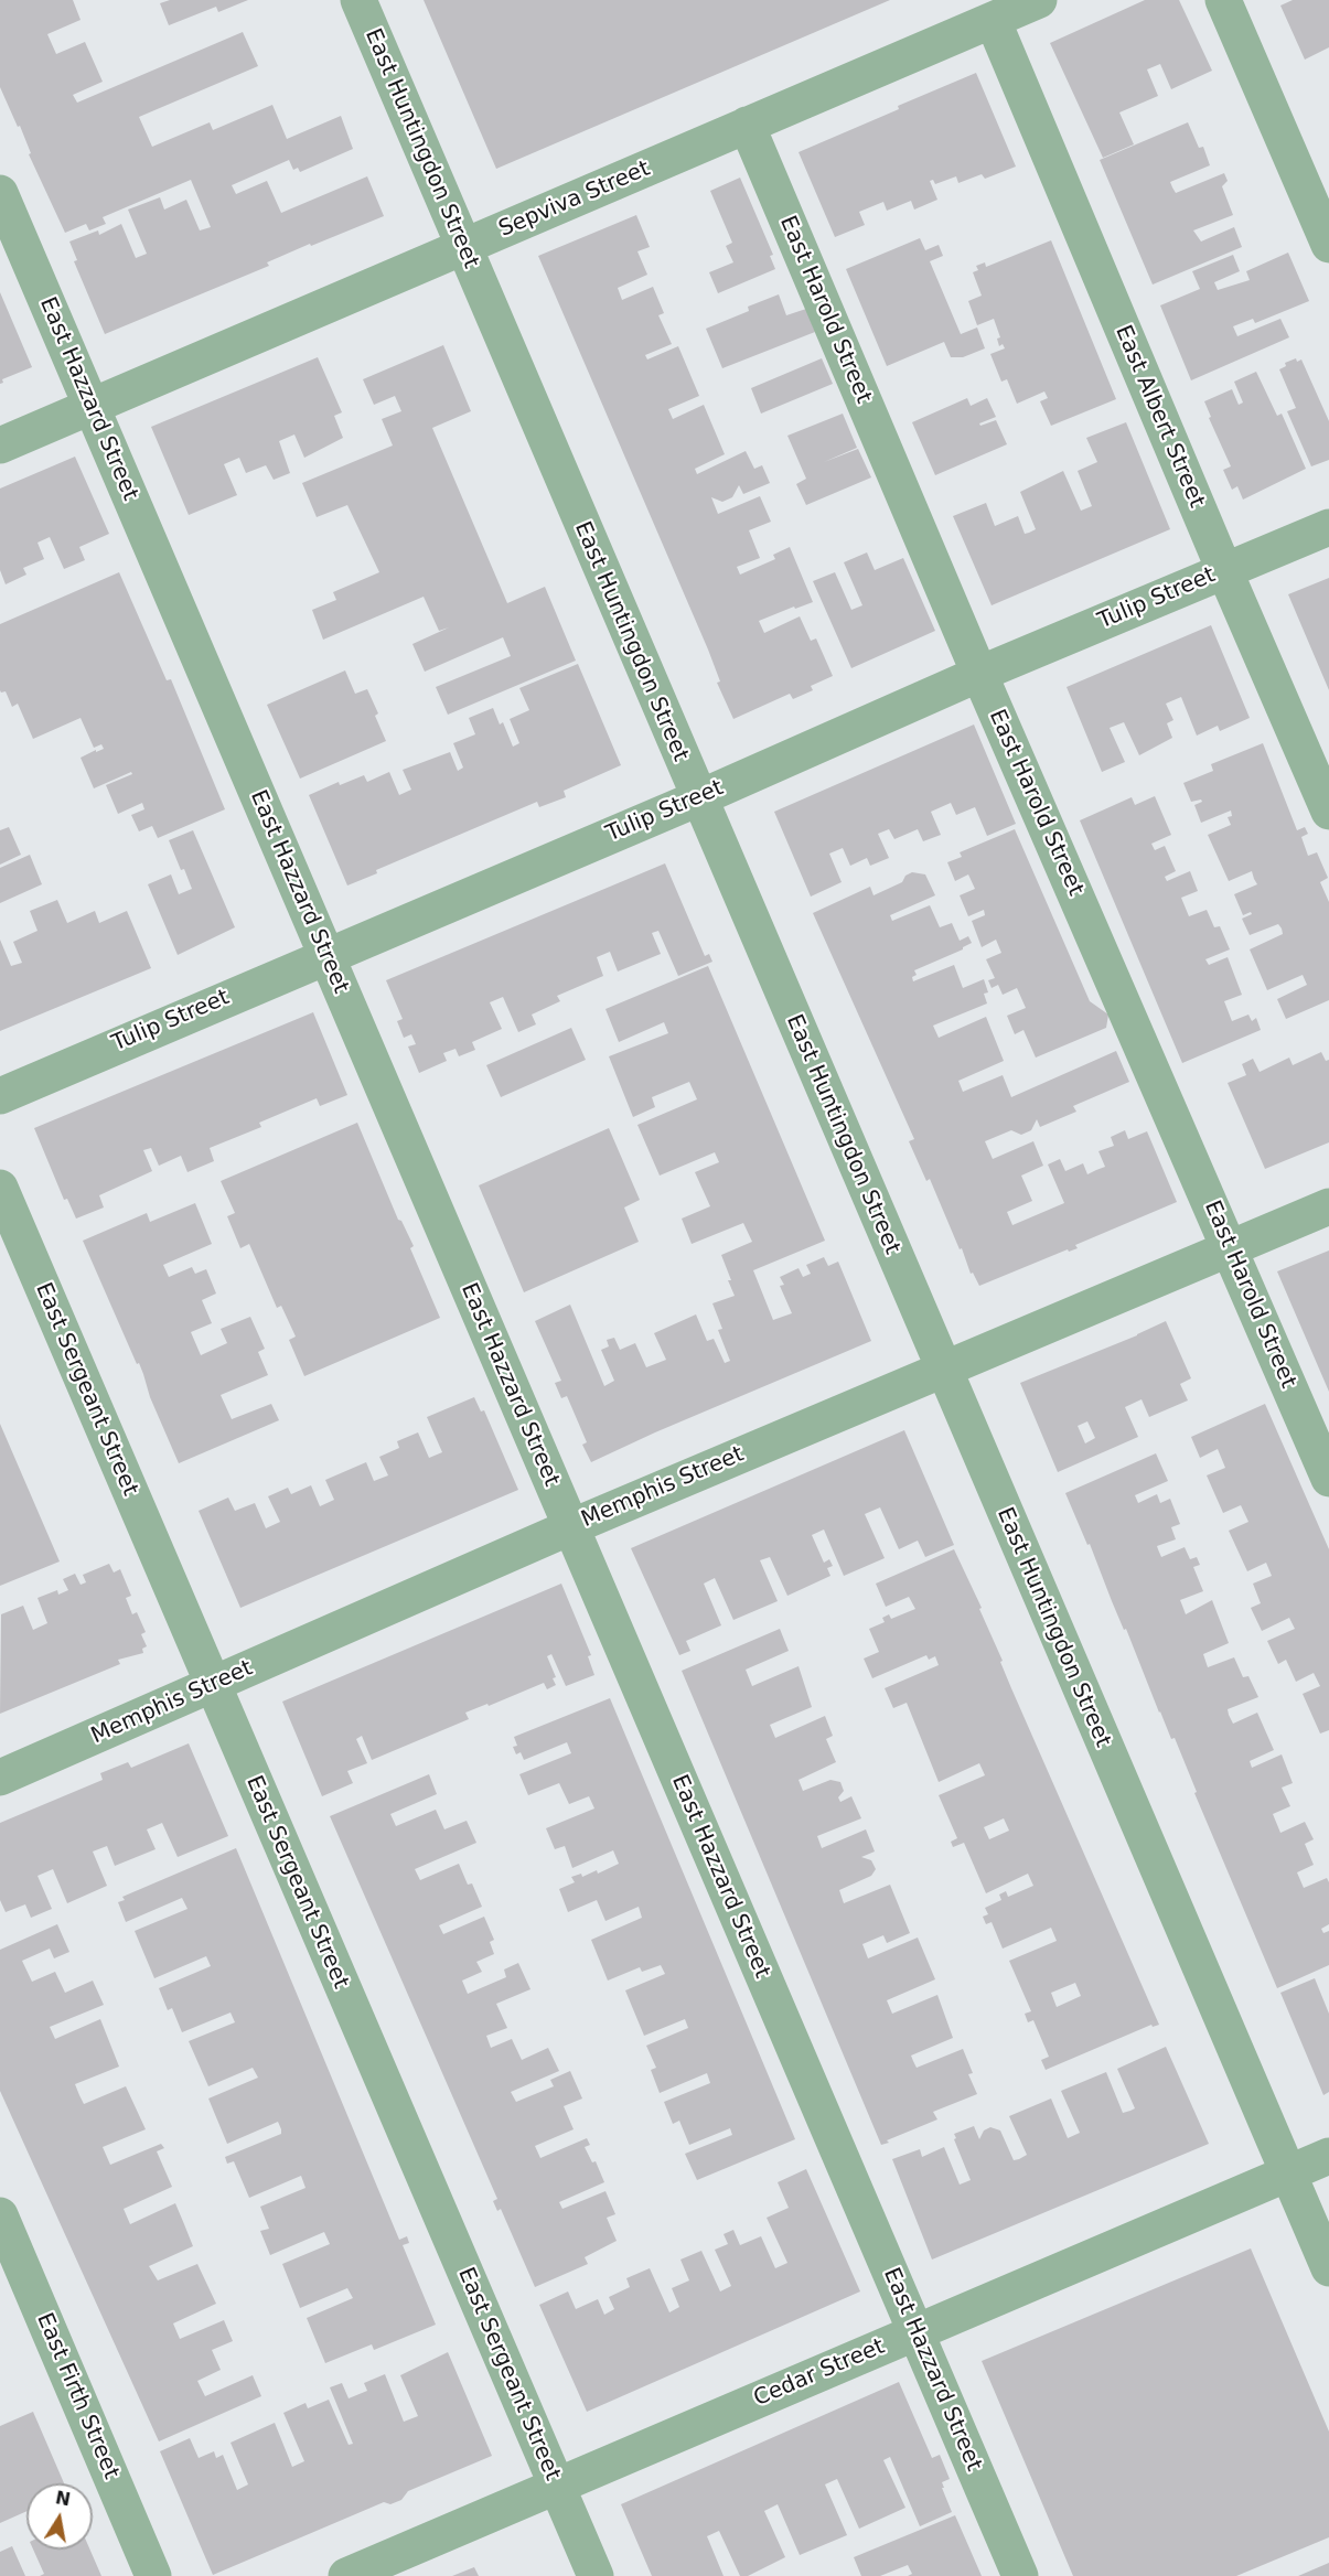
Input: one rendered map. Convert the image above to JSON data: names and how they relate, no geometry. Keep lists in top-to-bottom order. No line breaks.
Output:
{"streets":{"street":["East Huntingdon Street","Sepviva Street","East Harold Street","East Hazzard Street","East Albert Street","Tulip Street","East Sergeant Street","Memphis Street","Cedar Street","East Firth Street"]},"crossings":[["East Huntingdon Street","Sepviva Street"],["East Huntingdon Street","Tulip Street"],["East Huntingdon Street","Memphis Street"],["East Huntingdon Street","Cedar Street"],["Sepviva Street","East Harold Street"],["Sepviva Street","East Hazzard Street"],["Sepviva Street","East Albert Street"],["East Harold Street","Tulip Street"],["East Harold Street","Memphis Street"],["East Hazzard Street","Tulip Street"],["East Hazzard Street","Memphis Street"],["East Hazzard Street","Cedar Street"],["East Albert Street","Tulip Street"],["East Sergeant Street","Memphis Street"],["East Sergeant Street","Cedar Street"]],"north":"top"}
